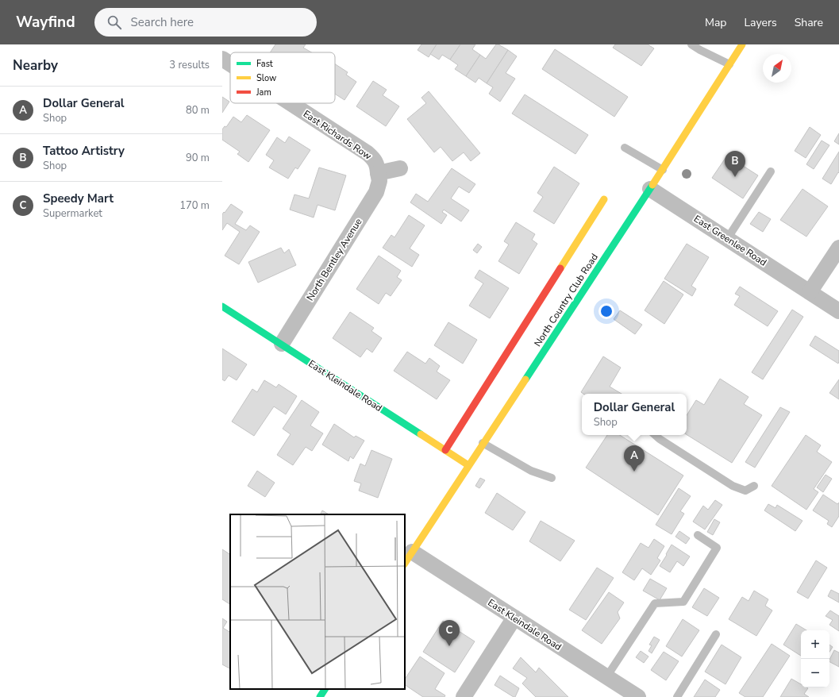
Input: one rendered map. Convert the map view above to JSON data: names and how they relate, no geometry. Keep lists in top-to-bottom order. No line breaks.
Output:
{"streets":{"main road":["North Country Club Road","East Kleindale Road"],"street":["East Richards Row","East Greenlee Road","North Bentley Avenue"]},"crossings":[["East Richards Row","North Bentley Avenue"],["East Greenlee Road","North Country Club Road"],["North Bentley Avenue","East Kleindale Road"],["North Country Club Road","East Kleindale Road"]],"legend":["Fast","Slow","Jam"],"north":"top right","page":{"header":"Wayfind","search":"Search here","nav":["Map","Layers","Share"],"heading":["Nearby","3 results"],"list":[{"mark":"A","name":"Dollar General","note":"Shop","value":"80 m"},{"mark":"B","name":"Tattoo Artistry","note":"Shop","value":"90 m"},{"mark":"C","name":"Speedy Mart","note":"Supermarket","value":"170 m"}],"pins":["B","A","C"],"popup":["Dollar General","Shop"],"map_buttons":["+","−"]}}
